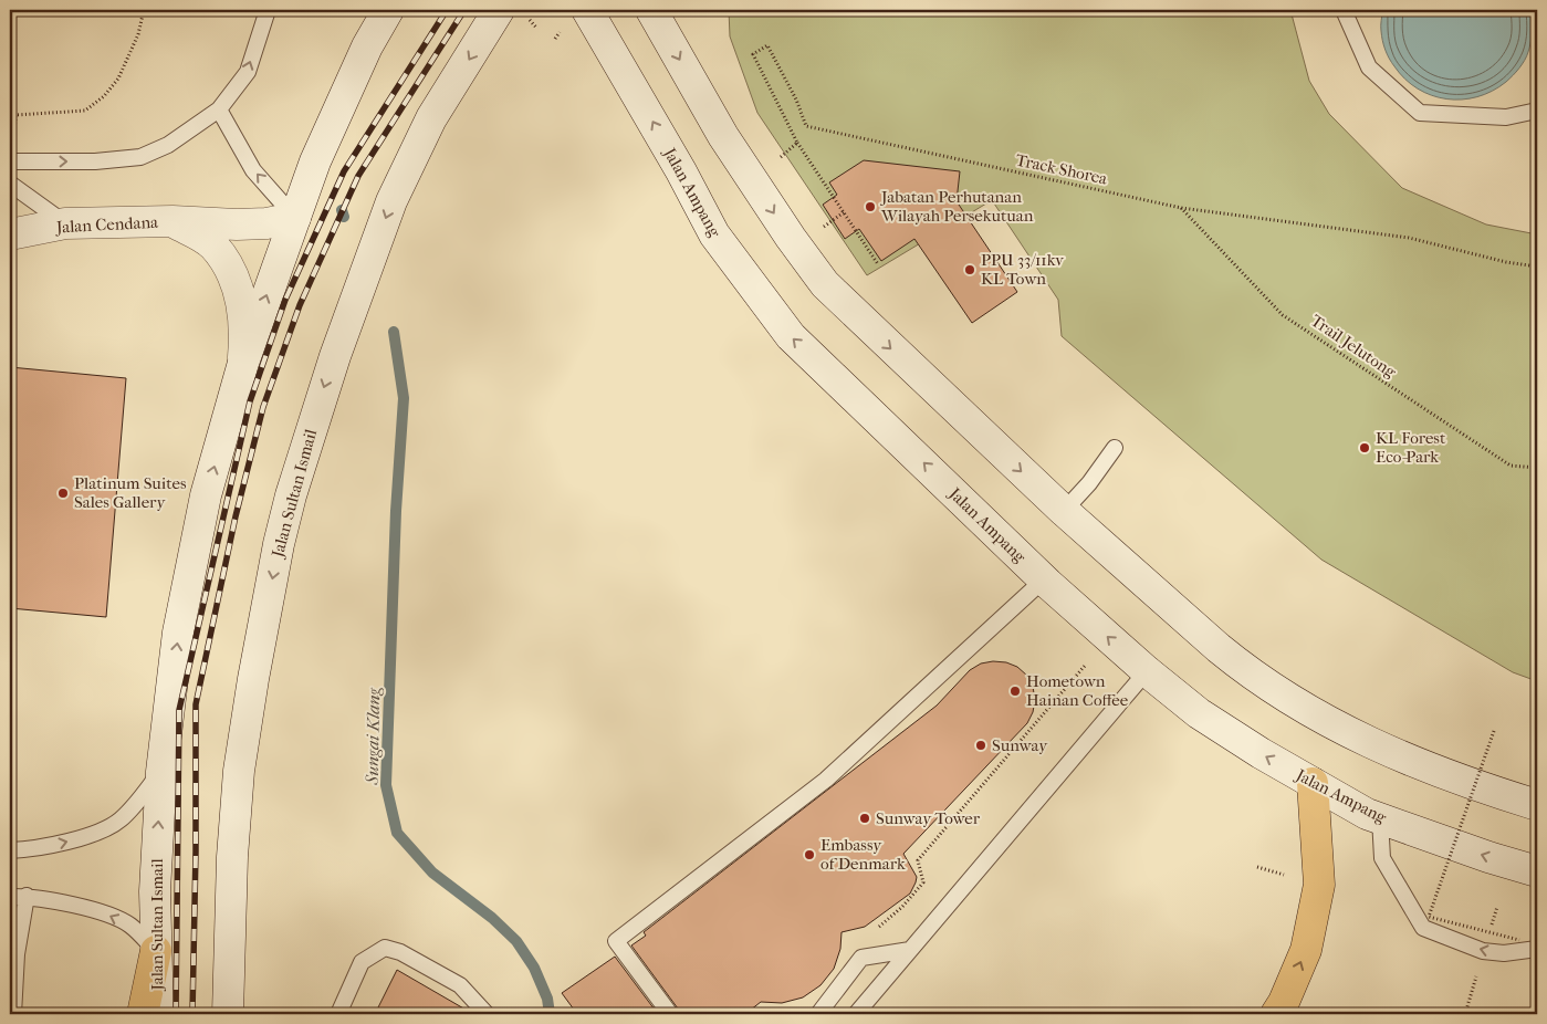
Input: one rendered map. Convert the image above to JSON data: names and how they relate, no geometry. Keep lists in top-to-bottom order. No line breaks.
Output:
{"streets":{"street":["Jalan Ampang","Jalan Cendana","Jalan Sultan Ismail"],"path":["Track Shorea","Trail Jelutong"]},"crossings":[["Track Shorea","Trail Jelutong"],["Jalan Cendana","Jalan Sultan Ismail"]],"water":["Sungai Klang"],"places":["Jabatan Perhutanan Wilayah Persekutuan","PPU 33/11kv KL Town","KL Forest Eco-Park","Platinum Suites Sales Gallery","Hometown Hainan Coffee","Sunway","Sunway Tower","Embassy of Denmark"]}
